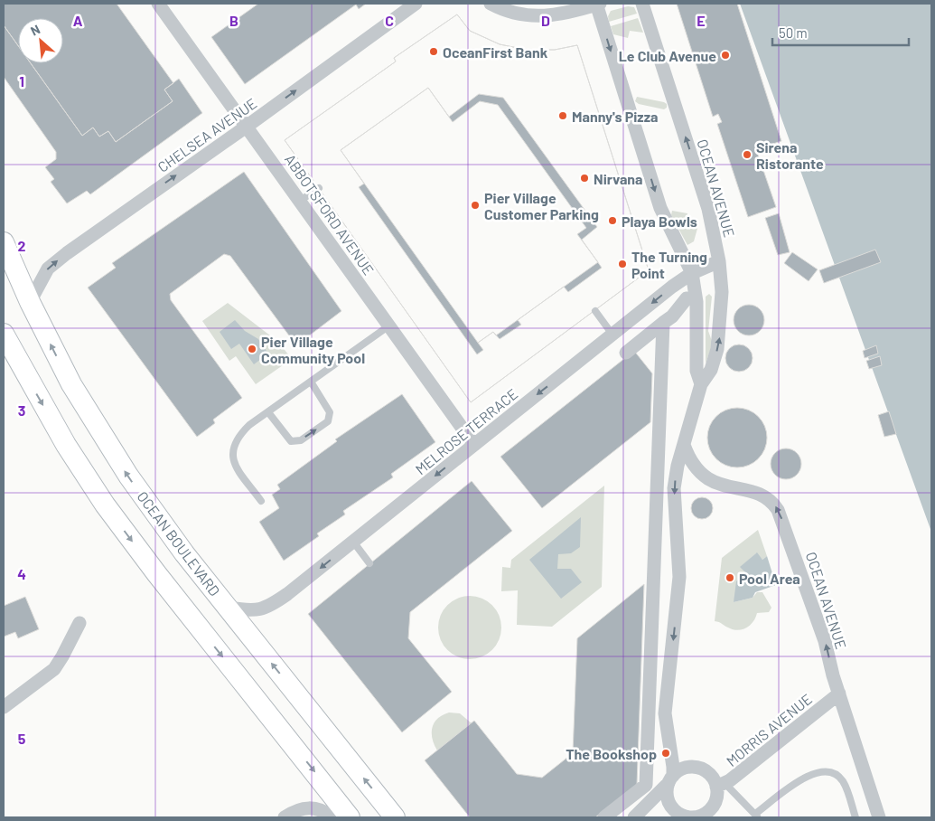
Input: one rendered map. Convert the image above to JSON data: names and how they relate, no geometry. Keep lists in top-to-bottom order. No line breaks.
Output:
{"streets":{"main road":["OCEAN BOULEVARD"],"street":["CHELSEA AVENUE","OCEAN AVENUE","ABBOTSFORD AVENUE","MELROSE TERRACE","MORRIS AVENUE"]},"crossings":[["CHELSEA AVENUE","ABBOTSFORD AVENUE"],["CHELSEA AVENUE","OCEAN BOULEVARD"],["OCEAN AVENUE","MELROSE TERRACE"],["OCEAN AVENUE","MORRIS AVENUE"],["ABBOTSFORD AVENUE","MELROSE TERRACE"],["MELROSE TERRACE","OCEAN BOULEVARD"]],"one_way":["CHELSEA AVENUE","MELROSE TERRACE"],"places":["OceanFirst Bank","Le Club Avenue","Manny's Pizza","Sirena Ristorante","Nirvana","Pier Village Customer Parking","Playa Bowls","The Turning Point","Pier Village Community Pool","Pool Area","The Bookshop"],"scale_bar":"50 m","north":"top left","grid":{"columns":["A","B","C","D","E"],"rows":["1","2","3","4","5"]}}
